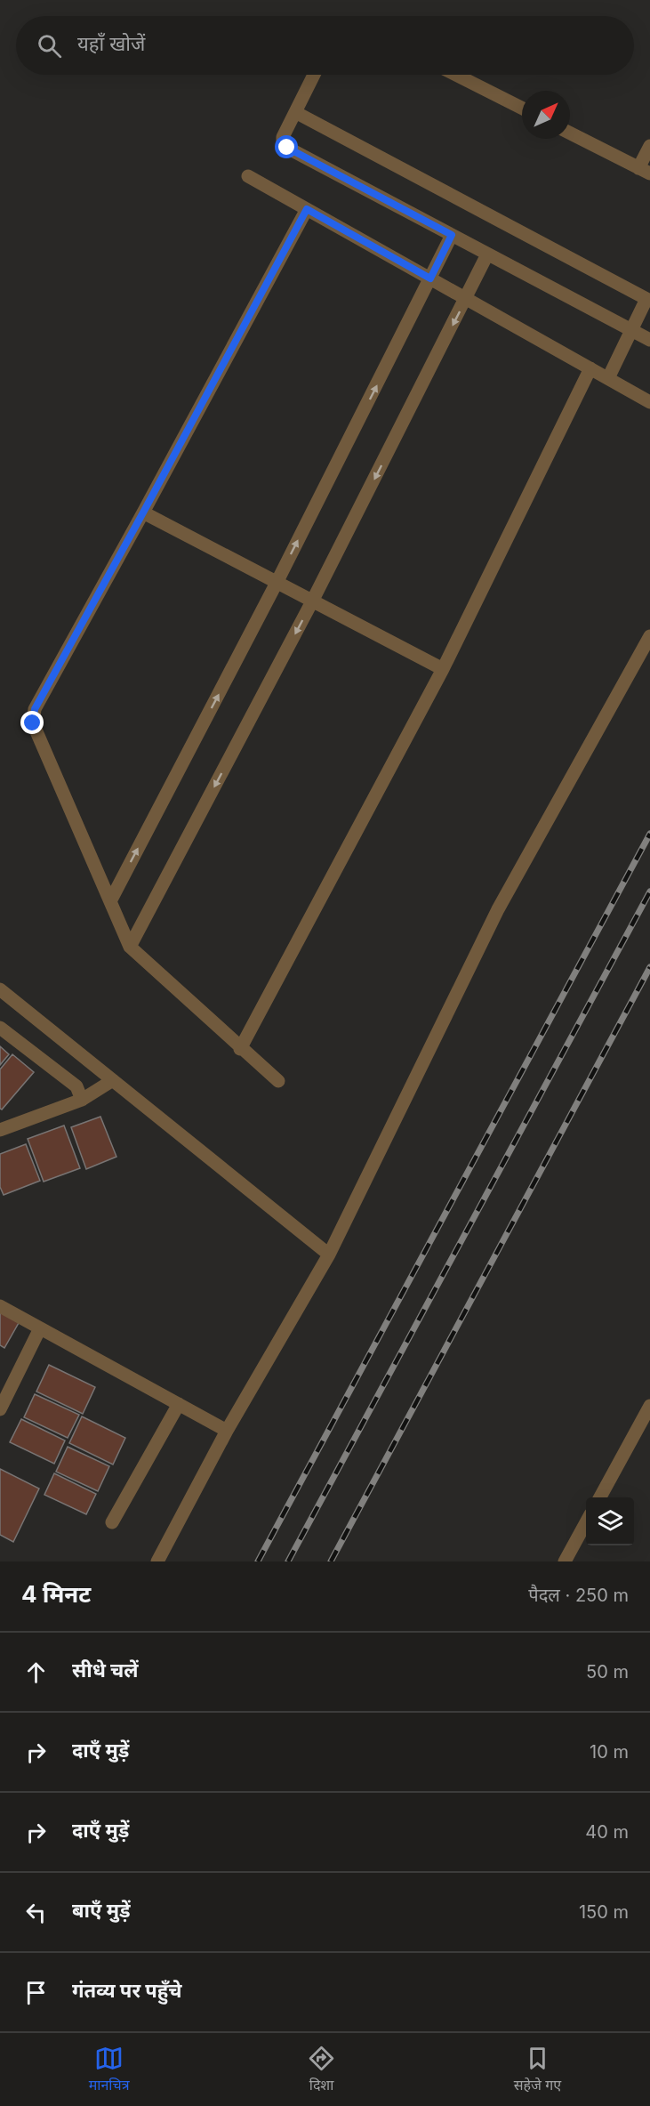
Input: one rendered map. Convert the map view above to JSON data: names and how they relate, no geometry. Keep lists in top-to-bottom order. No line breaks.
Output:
{"north":"top right","page":{"search":"यहाँ खोजें","heading":["4 मिनट","पैदल · 250 m"],"list":[["सीधे चलें","50 m"],["दाएँ मुड़ें","10 m"],["दाएँ मुड़ें","40 m"],["बाएँ मुड़ें","150 m"],"गंतव्य पर पहुँचे"],"nav":["मानचित्र","दिशा","सहेजे गए"]}}
